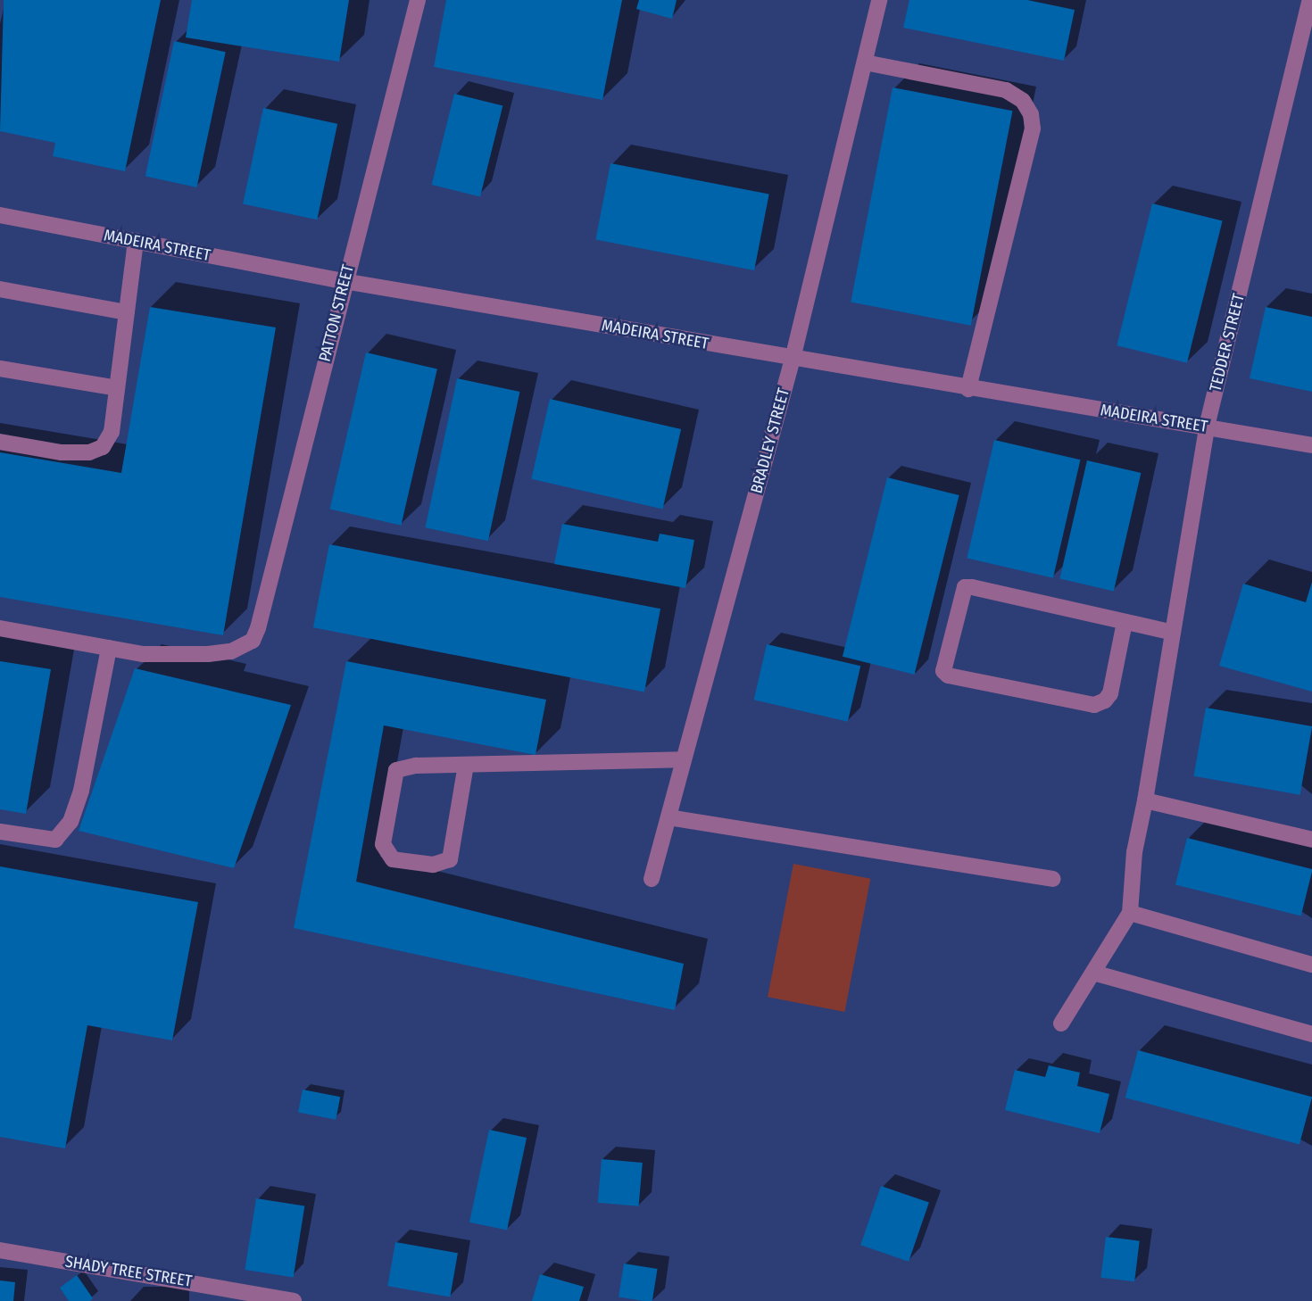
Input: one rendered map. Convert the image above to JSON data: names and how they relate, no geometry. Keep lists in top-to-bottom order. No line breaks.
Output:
{"streets":{"street":["MADEIRA STREET","PATTON STREET","TEDDER STREET","BRADLEY STREET","SHADY TREE STREET"]},"crossings":[["MADEIRA STREET","PATTON STREET"],["MADEIRA STREET","TEDDER STREET"],["MADEIRA STREET","BRADLEY STREET"]]}
